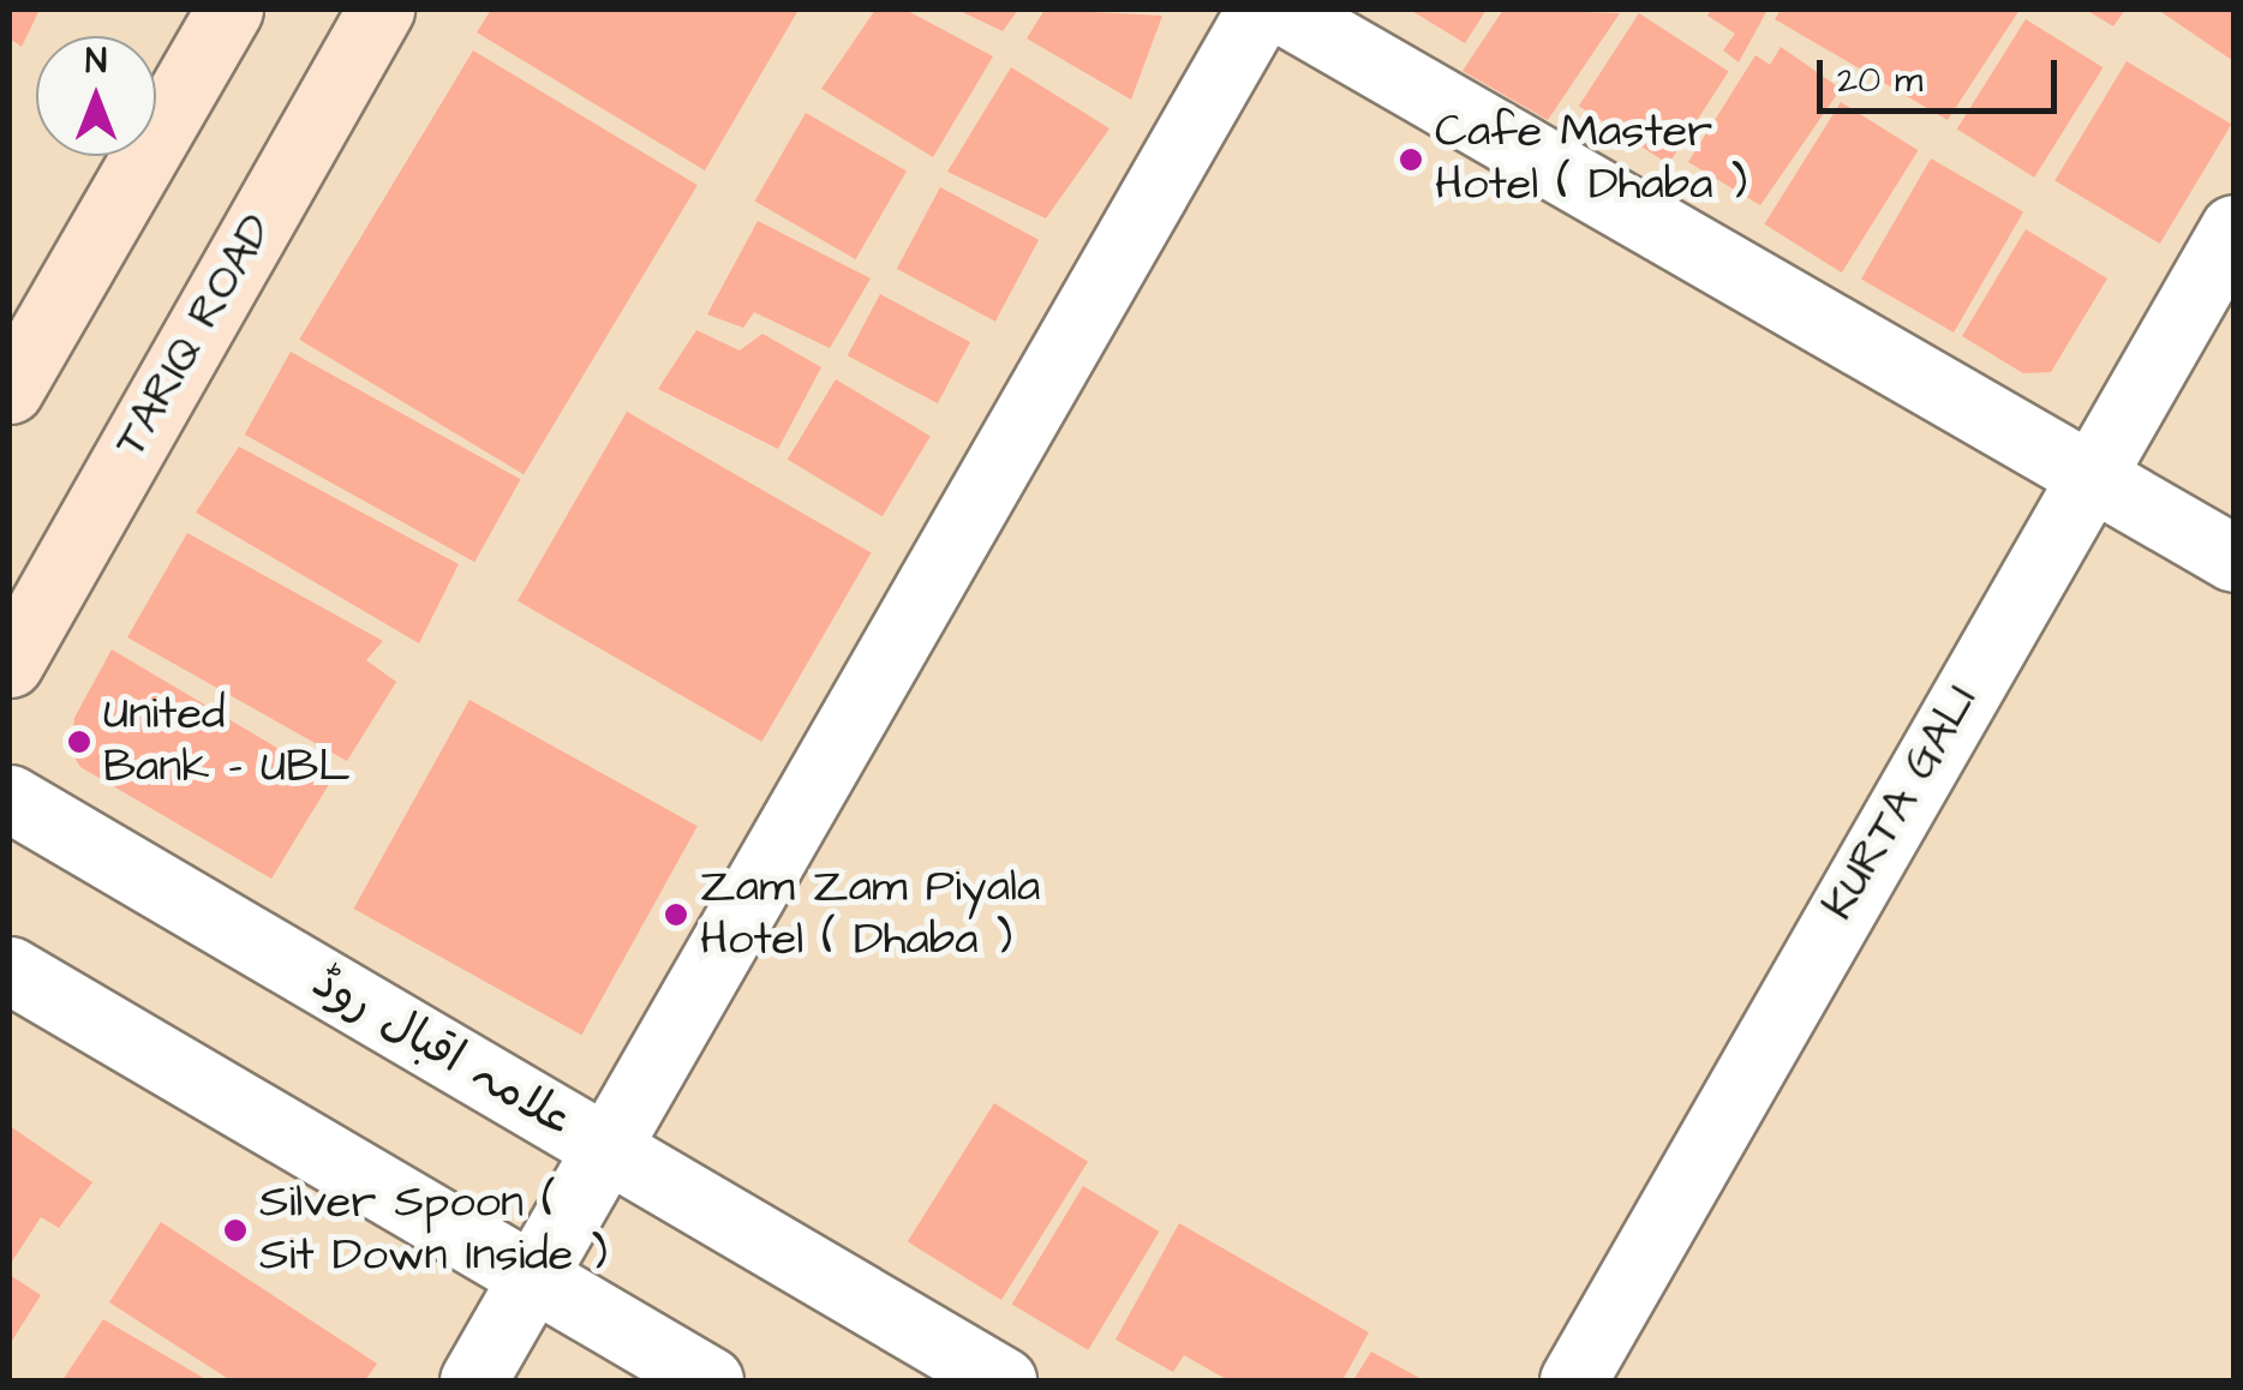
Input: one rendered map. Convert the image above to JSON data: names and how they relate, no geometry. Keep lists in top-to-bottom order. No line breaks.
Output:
{"streets":{"main road":["TARIQ ROAD"],"street":["KURTA GALI","علامہ اقبال روڈ"]},"places":["Cafe Master Hotel ( Dhaba )","United Bank - UBL","Zam Zam Piyala Hotel ( Dhaba )","Silver Spoon ( Sit Down Inside )"],"scale_bar":"20 m","north":"top"}
